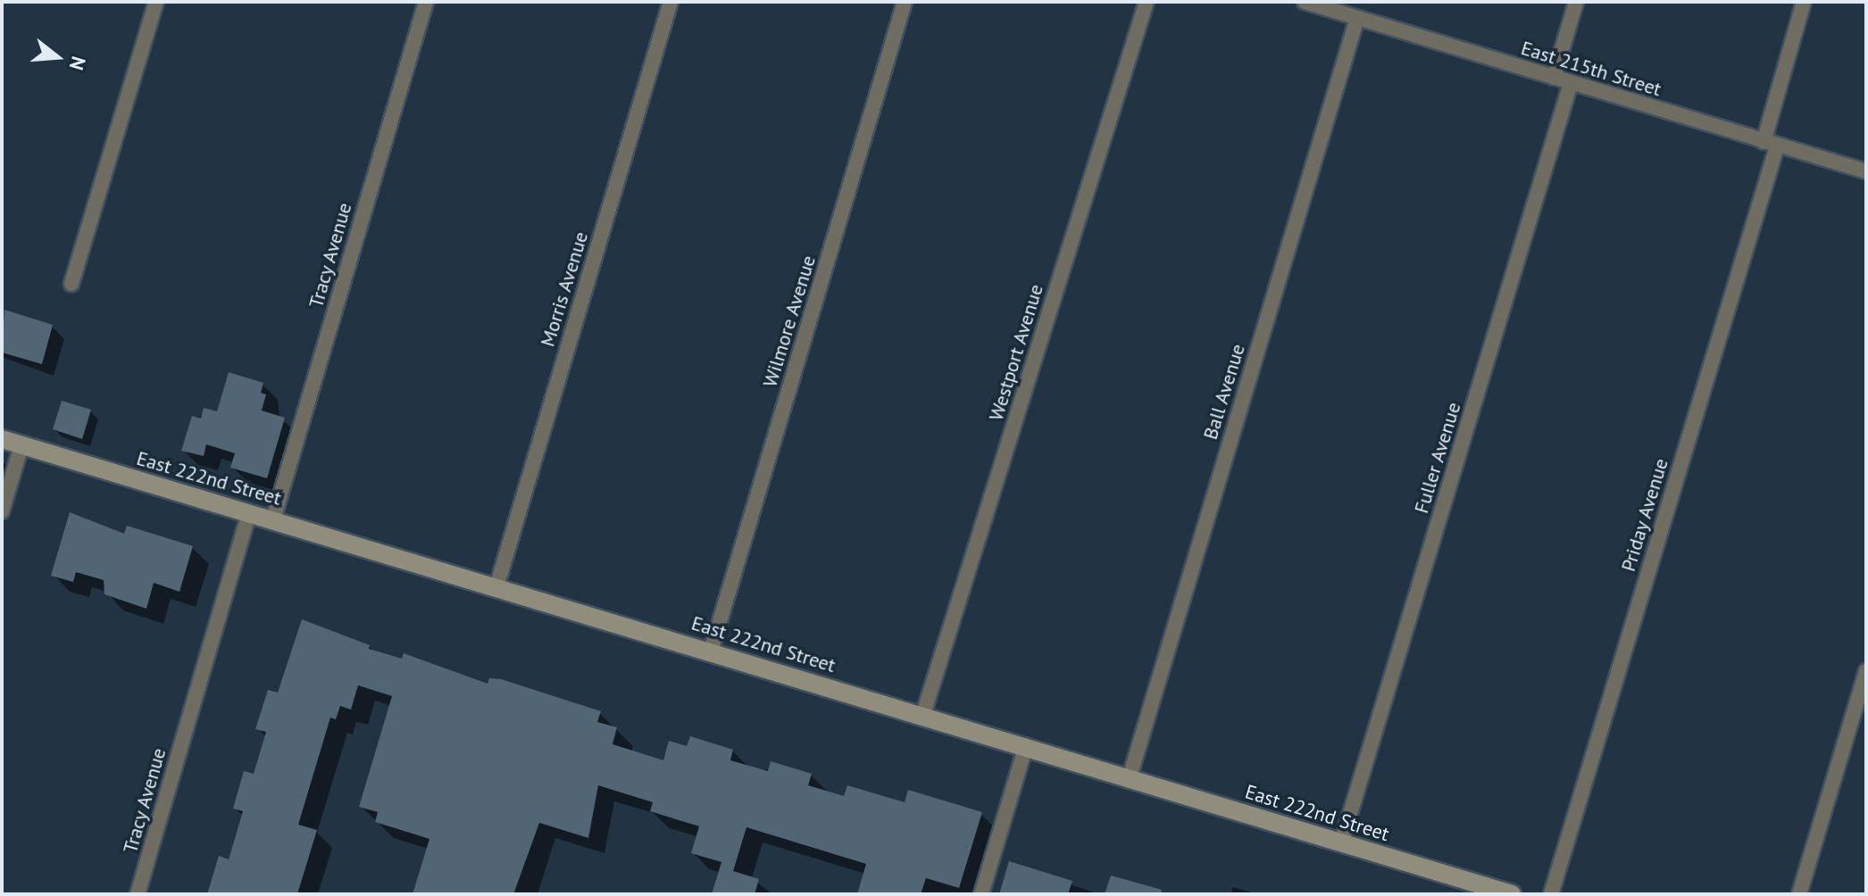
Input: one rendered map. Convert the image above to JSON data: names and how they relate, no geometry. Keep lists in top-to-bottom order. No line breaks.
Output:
{"streets":{"street":["East 215th Street","Tracy Avenue","Morris Avenue","Wilmore Avenue","Westport Avenue","Ball Avenue","Fuller Avenue","East 222nd Street","Priday Avenue"]},"crossings":[["East 215th Street","Ball Avenue"],["East 215th Street","Fuller Avenue"],["East 215th Street","Priday Avenue"],["Tracy Avenue","East 222nd Street"],["Morris Avenue","East 222nd Street"],["Wilmore Avenue","East 222nd Street"],["Westport Avenue","East 222nd Street"],["Ball Avenue","East 222nd Street"],["Fuller Avenue","East 222nd Street"]],"north":"right"}
